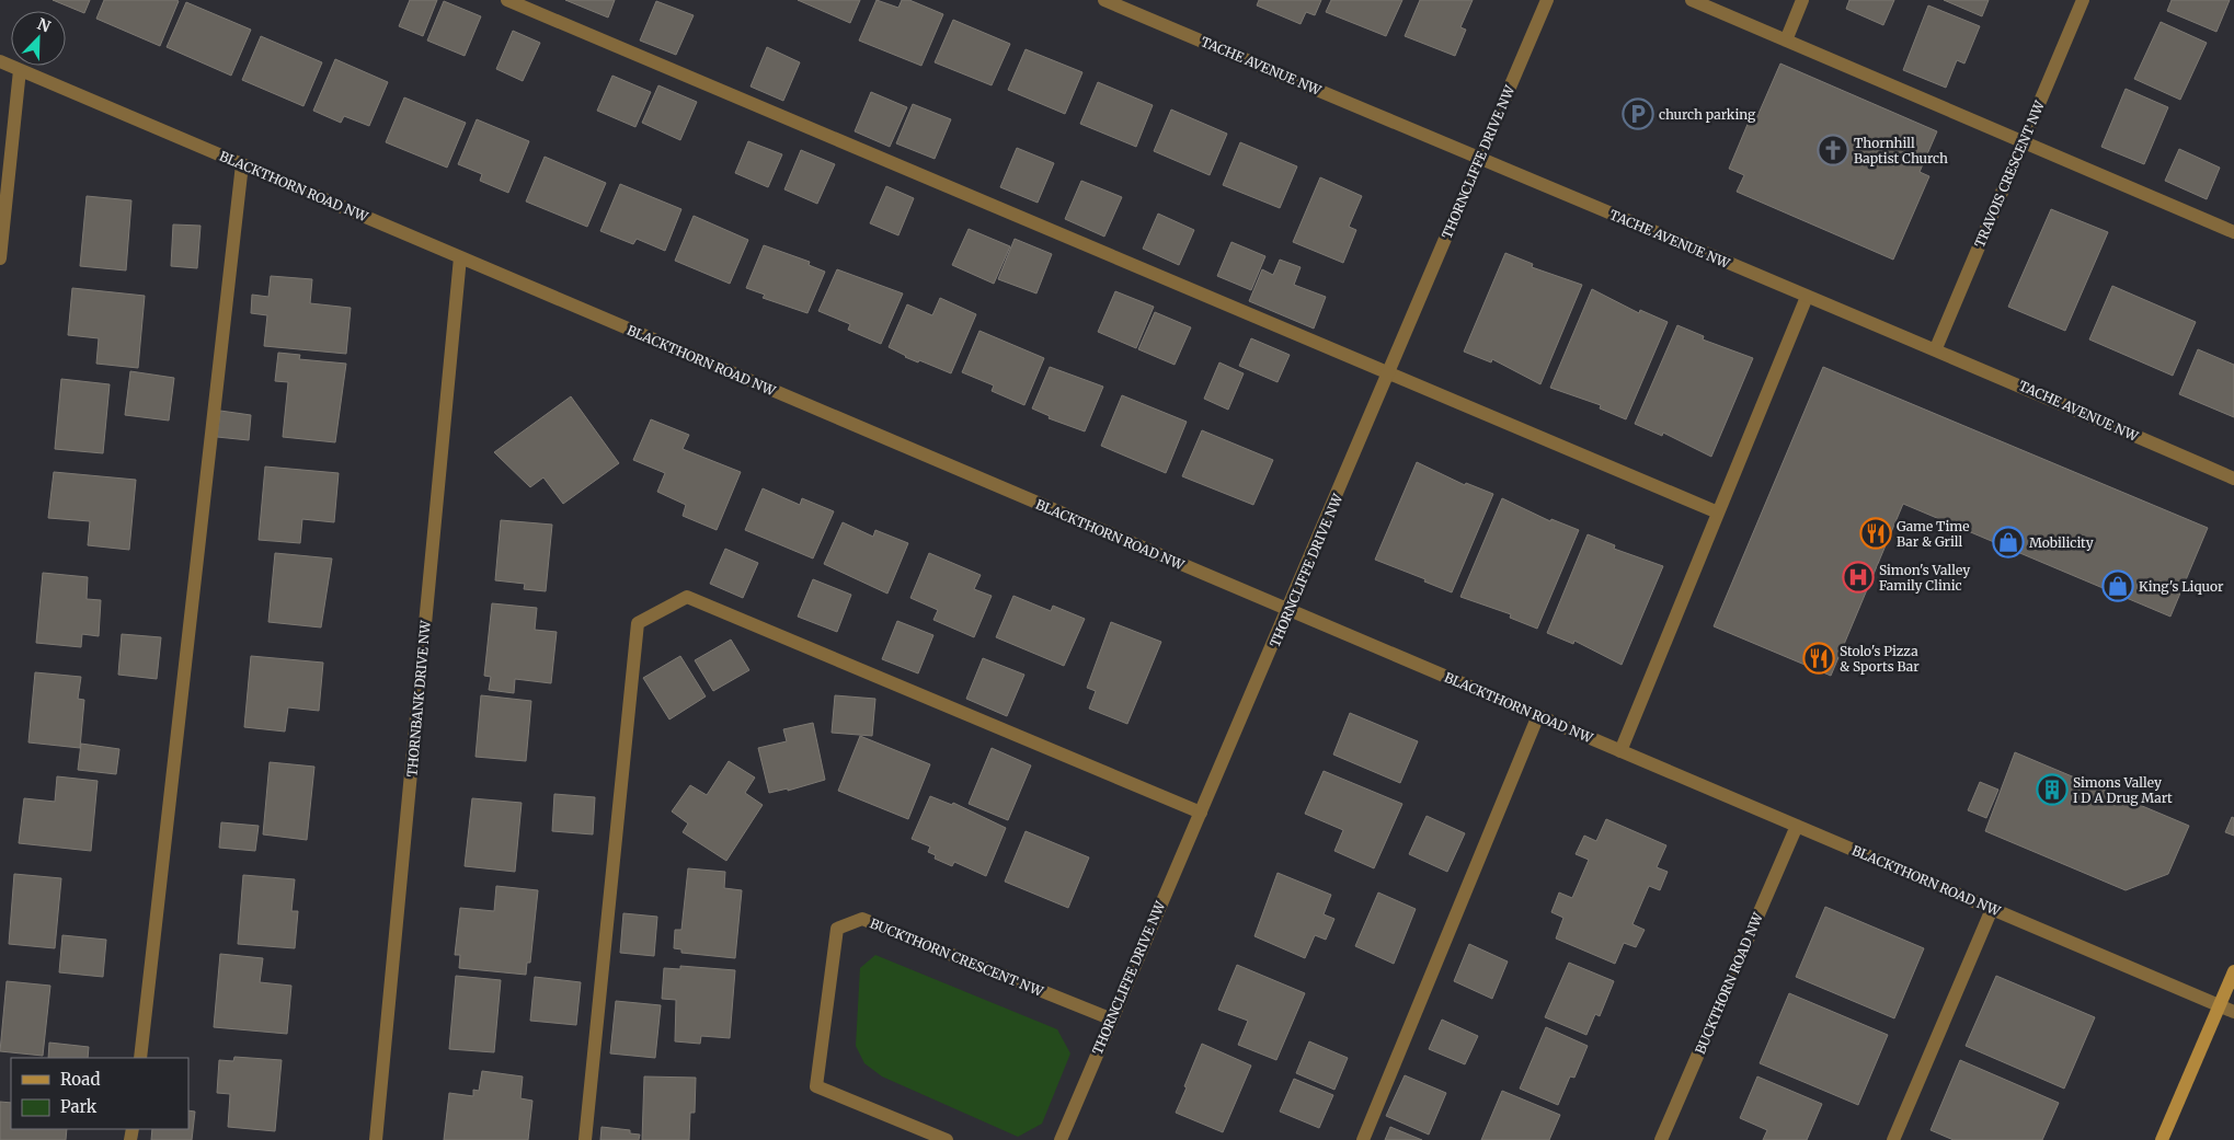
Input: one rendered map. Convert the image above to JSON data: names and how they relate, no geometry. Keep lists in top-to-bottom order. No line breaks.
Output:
{"streets":{"street":["TACHE AVENUE NW","THORNCLIFFE DRIVE NW","TRAVOIS CRESCENT NW","BLACKTHORN ROAD NW","THORNBANK DRIVE NW","BUCKTHORN CRESCENT NW","BUCKTHORN ROAD NW"]},"crossings":[["TACHE AVENUE NW","THORNCLIFFE DRIVE NW"],["TACHE AVENUE NW","TRAVOIS CRESCENT NW"],["THORNCLIFFE DRIVE NW","BLACKTHORN ROAD NW"],["THORNCLIFFE DRIVE NW","BUCKTHORN CRESCENT NW"],["BLACKTHORN ROAD NW","THORNBANK DRIVE NW"],["BLACKTHORN ROAD NW","BUCKTHORN ROAD NW"]],"places":{"parking":["church parking"],"church":["Thornhill Baptist Church"],"restaurant":["Game Time Bar & Grill","Stolo's Pizza & Sports Bar"],"shop":["Mobilicity","King's Liquor"],"hospital":["Simon's Valley Family Clinic"],"building":["Simons Valley I D A Drug Mart"]},"legend":["Road","Park"],"north":"top right"}
